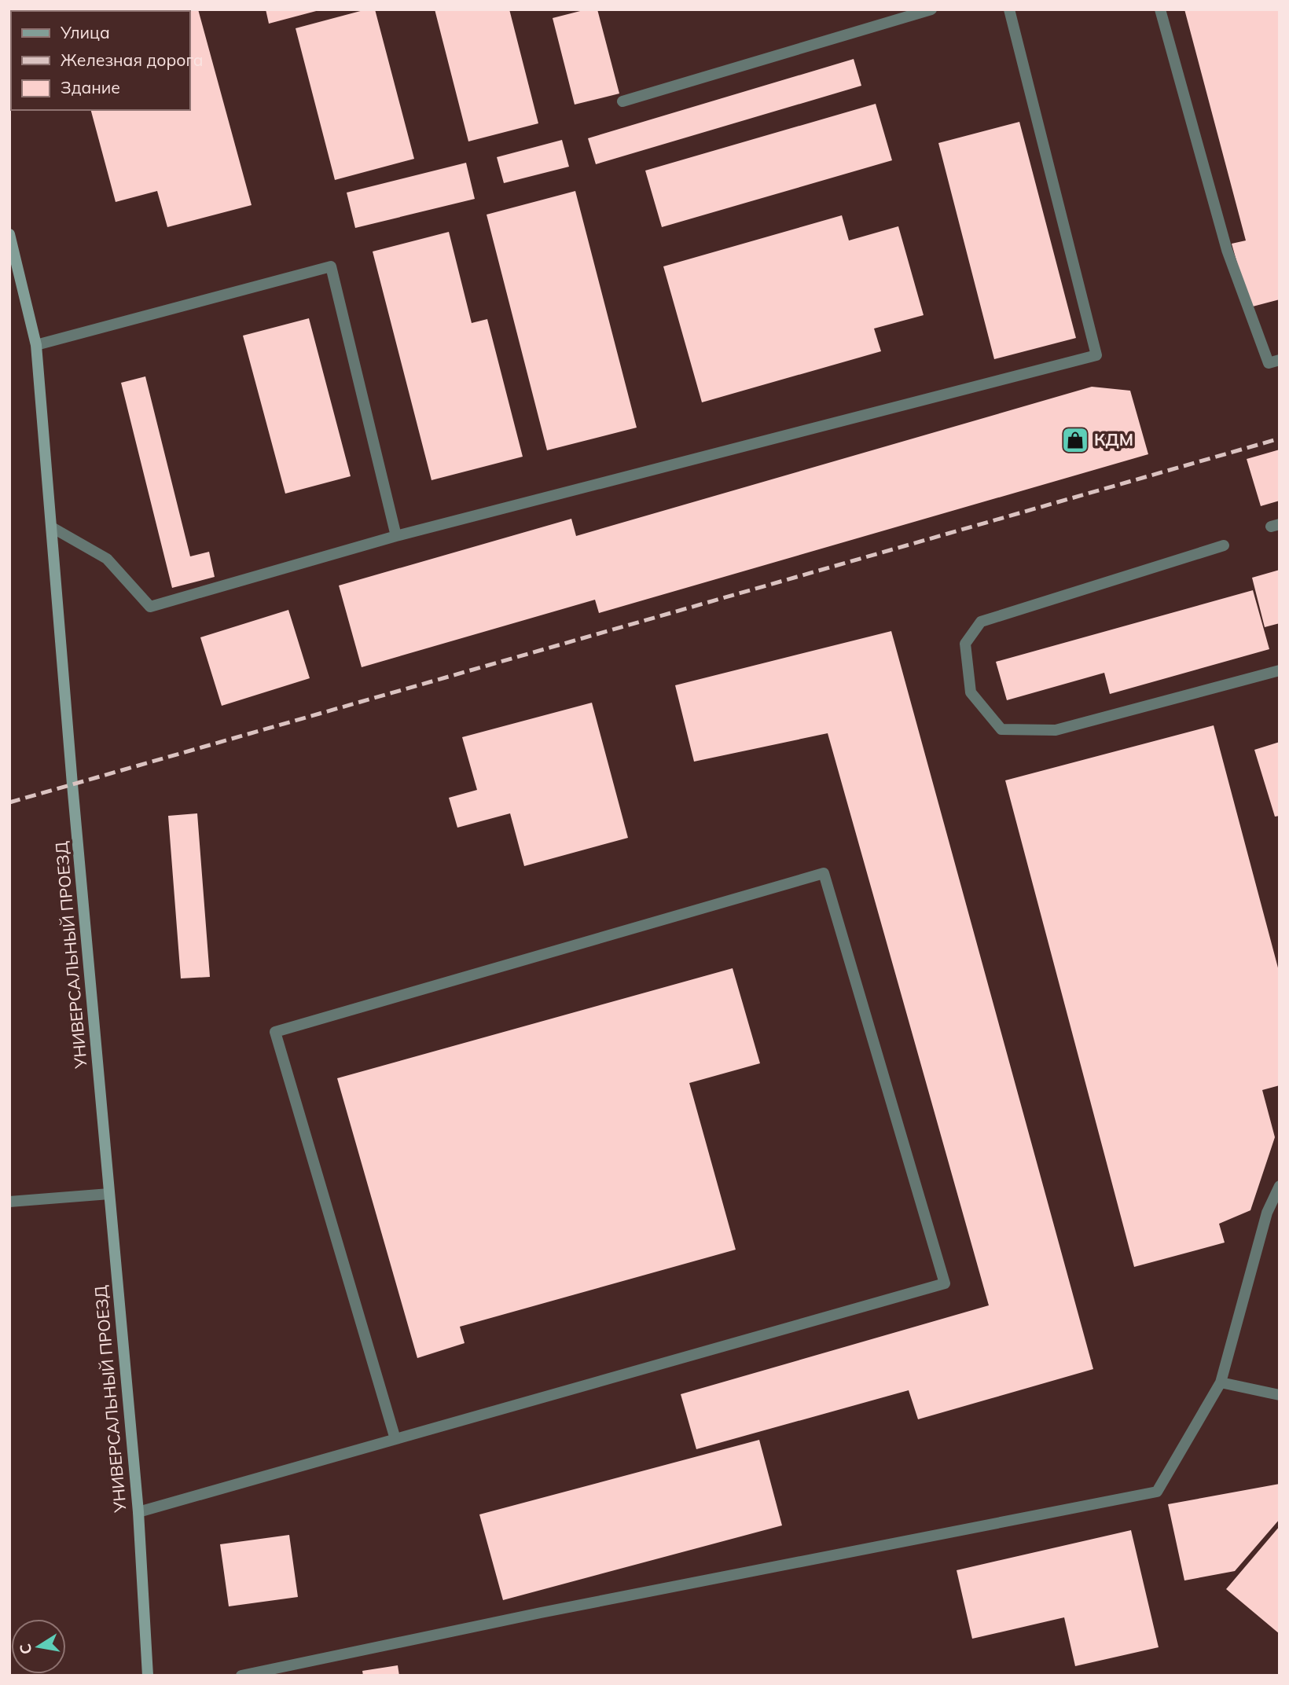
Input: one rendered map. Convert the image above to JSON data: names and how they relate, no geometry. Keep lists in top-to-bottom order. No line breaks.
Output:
{"streets":{"street":["УНИВЕРСАЛЬНЫЙ ПРОЕЗД"]},"places":{"shop":["КДМ"]},"legend":["Улица","Железная дорога","Здание"],"north":"left"}
